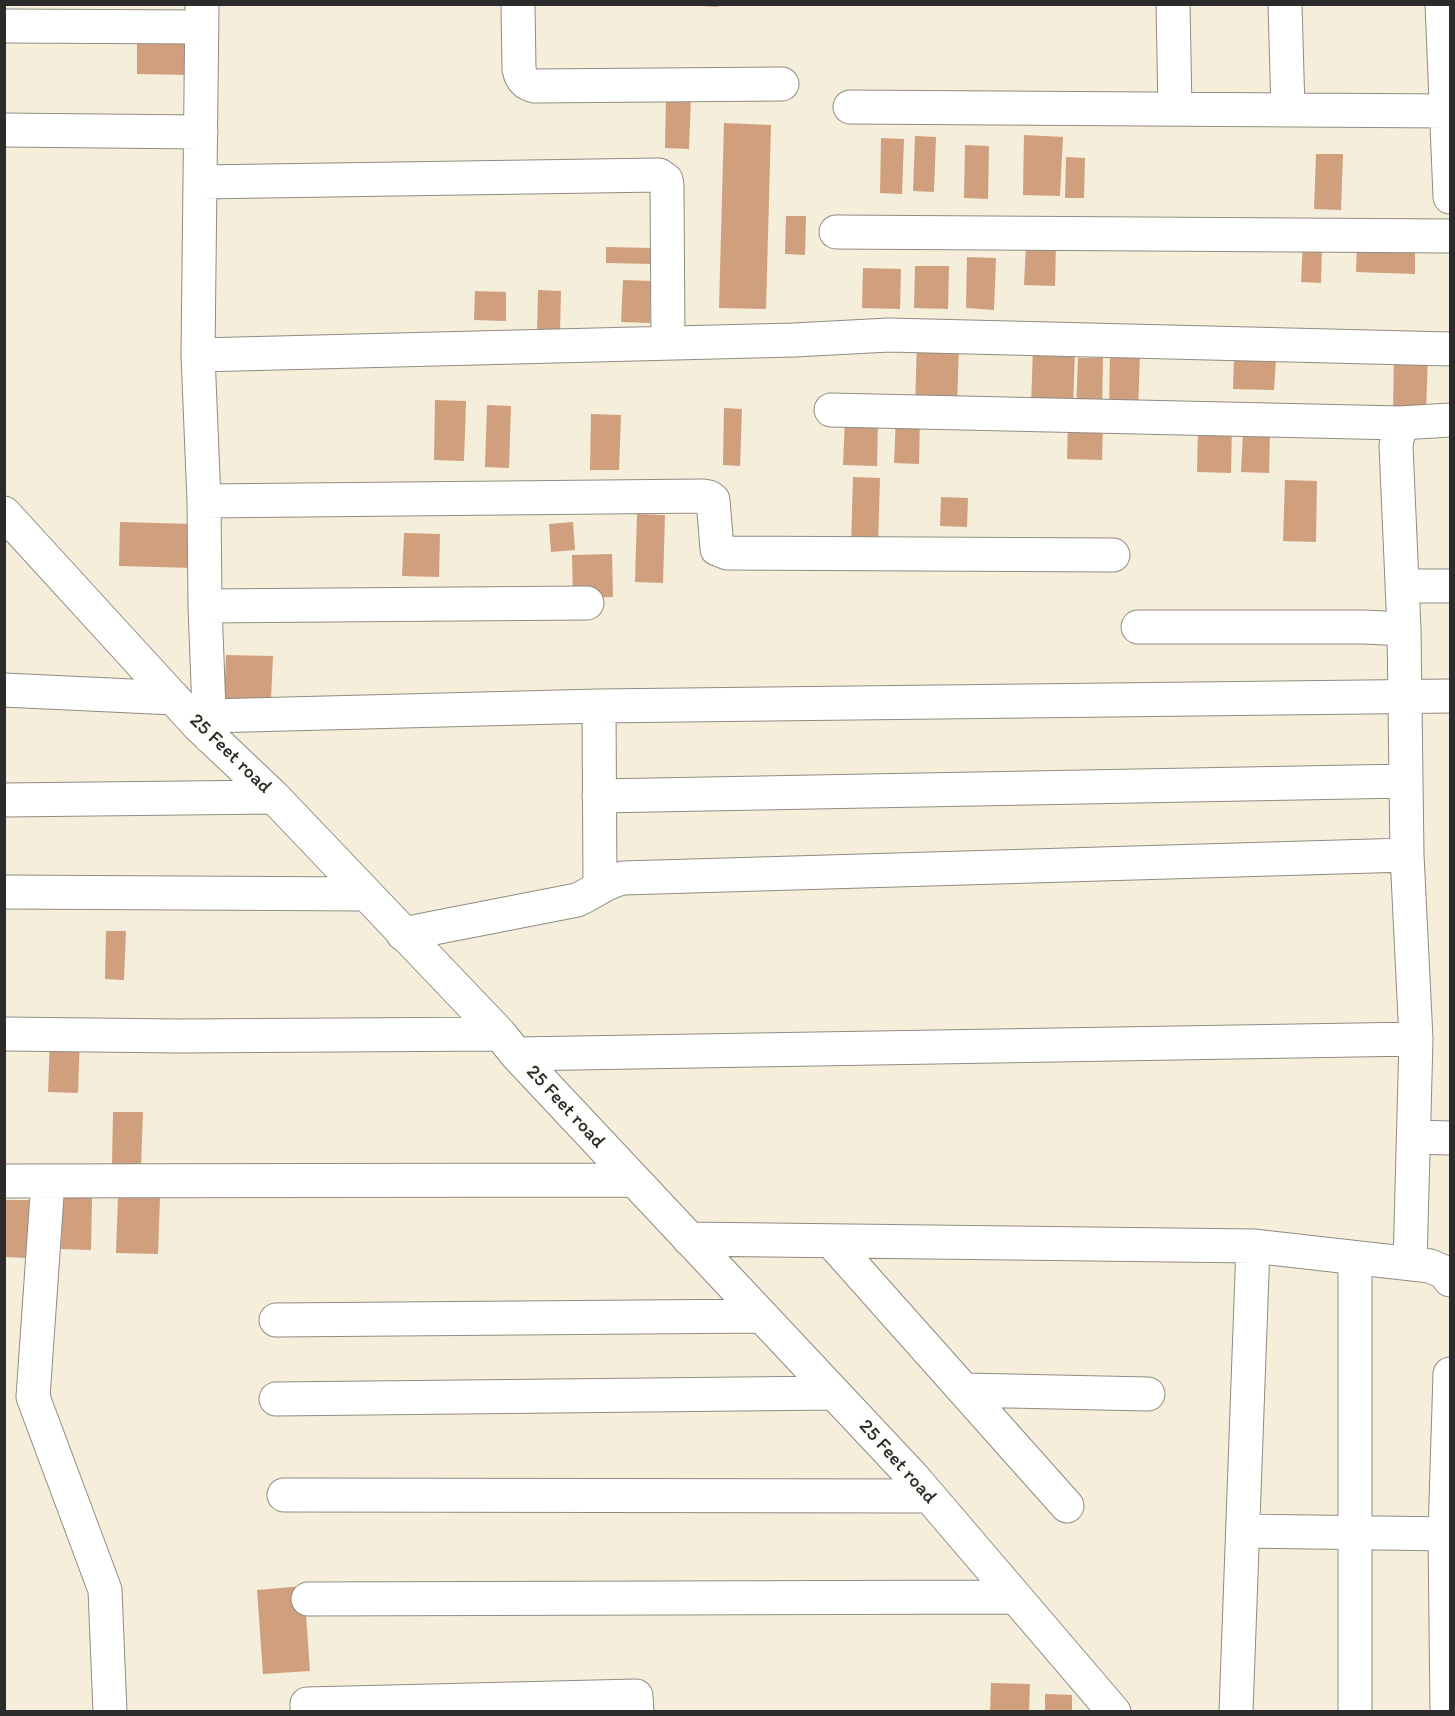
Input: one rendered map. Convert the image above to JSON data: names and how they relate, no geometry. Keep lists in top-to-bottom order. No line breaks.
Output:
{"streets":{"street":["25 Feet road"]}}
